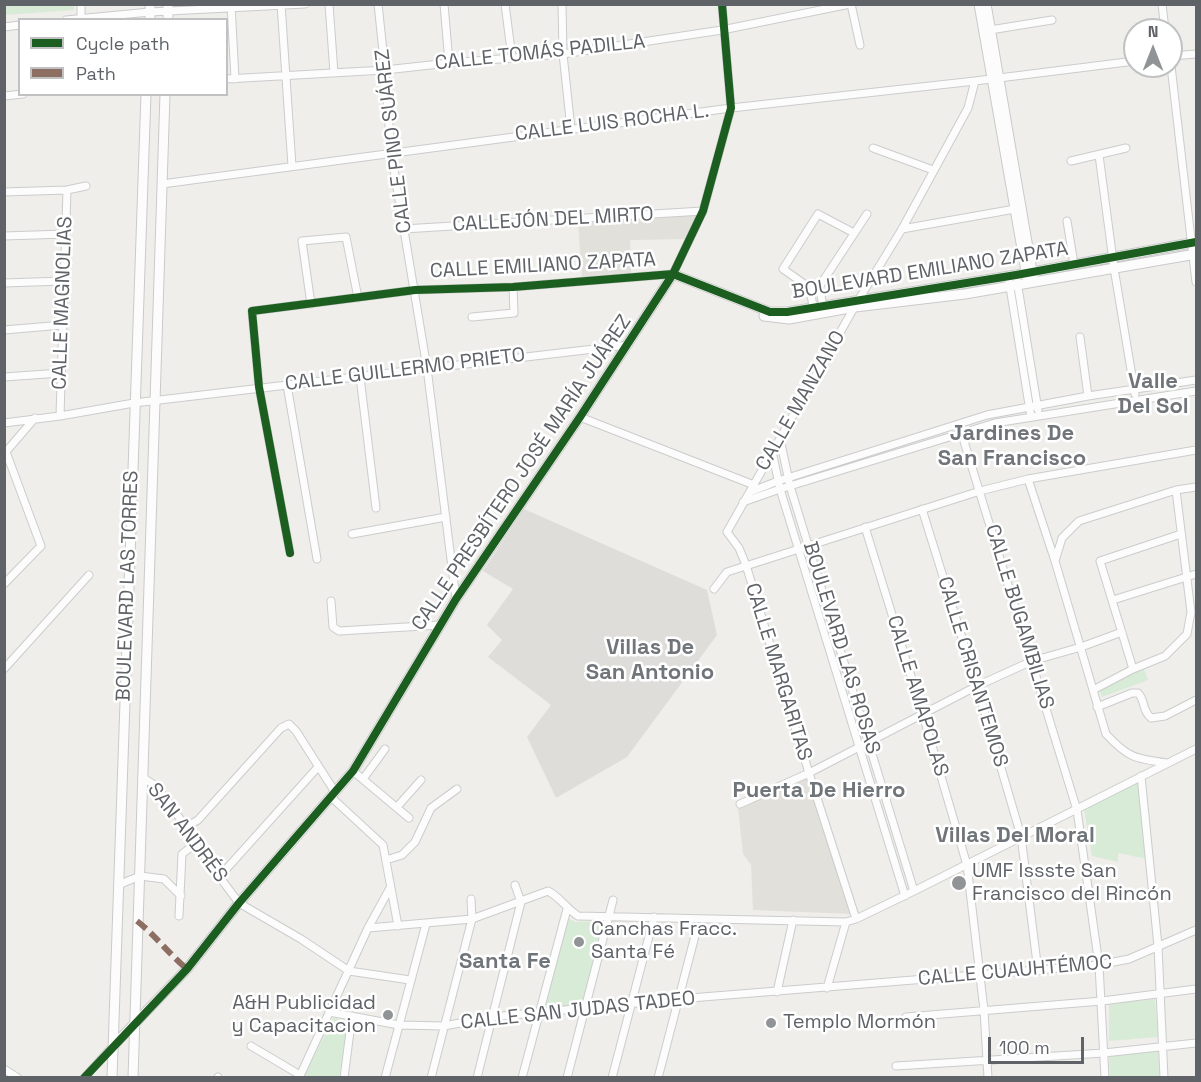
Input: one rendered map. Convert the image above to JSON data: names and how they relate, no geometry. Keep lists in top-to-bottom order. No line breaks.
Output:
{"streets":{"street":["CALLE TOMÁS PADILLA","CALLE LUIS ROCHA L.","CALLE PINO SUÁREZ","CALLEJÓN DEL MIRTO","CALLE EMILIANO ZAPATA","BOULEVARD EMILIANO ZAPATA","CALLE MAGNOLIAS","CALLE GUILLERMO PRIETO","CALLE MANZANO","CALLE PRESBÍTERO JOSÉ MARÍA JUÁREZ","BOULEVARD LAS TORRES","CALLE BUGAMBILIAS","BOULEVARD LAS ROSAS","CALLE MARGARITAS","CALLE CRISANTEMOS","CALLE AMAPOLAS","SAN ANDRÉS","CALLE CUAUHTÉMOC","CALLE SAN JUDAS TADEO"]},"crossings":[["CALLE TOMÁS PADILLA","CALLE PINO SUÁREZ"],["CALLE LUIS ROCHA L.","CALLE PINO SUÁREZ"],["CALLE LUIS ROCHA L.","CALLE MANZANO"],["CALLE LUIS ROCHA L.","CALLE PRESBÍTERO JOSÉ MARÍA JUÁREZ"],["CALLE LUIS ROCHA L.","BOULEVARD LAS TORRES"],["CALLE PINO SUÁREZ","CALLEJÓN DEL MIRTO"],["CALLE PINO SUÁREZ","CALLE EMILIANO ZAPATA"],["CALLE PINO SUÁREZ","CALLE GUILLERMO PRIETO"],["CALLE PINO SUÁREZ","CALLE PRESBÍTERO JOSÉ MARÍA JUÁREZ"],["CALLEJÓN DEL MIRTO","CALLE PRESBÍTERO JOSÉ MARÍA JUÁREZ"],["CALLE EMILIANO ZAPATA","BOULEVARD EMILIANO ZAPATA"],["CALLE EMILIANO ZAPATA","CALLE GUILLERMO PRIETO"],["CALLE EMILIANO ZAPATA","CALLE PRESBÍTERO JOSÉ MARÍA JUÁREZ"],["BOULEVARD EMILIANO ZAPATA","CALLE MANZANO"],["BOULEVARD EMILIANO ZAPATA","CALLE PRESBÍTERO JOSÉ MARÍA JUÁREZ"],["CALLE MAGNOLIAS","CALLE GUILLERMO PRIETO"],["CALLE GUILLERMO PRIETO","CALLE PRESBÍTERO JOSÉ MARÍA JUÁREZ"],["CALLE GUILLERMO PRIETO","BOULEVARD LAS TORRES"],["CALLE MANZANO","BOULEVARD LAS ROSAS"],["CALLE MANZANO","CALLE MARGARITAS"],["CALLE PRESBÍTERO JOSÉ MARÍA JUÁREZ","BOULEVARD LAS TORRES"],["CALLE PRESBÍTERO JOSÉ MARÍA JUÁREZ","SAN ANDRÉS"],["BOULEVARD LAS TORRES","SAN ANDRÉS"],["CALLE BUGAMBILIAS","CALLE CUAUHTÉMOC"],["CALLE CRISANTEMOS","CALLE CUAUHTÉMOC"],["CALLE AMAPOLAS","CALLE CUAUHTÉMOC"],["CALLE CUAUHTÉMOC","CALLE SAN JUDAS TADEO"]],"districts":["Valle Del Sol","Jardines De San Francisco","Villas De San Antonio","Puerta De Hierro","Villas Del Moral","Santa Fe"],"places":["UMF Issste San Francisco del Rincón","Canchas Fracc. Santa Fé","A&H Publicidad y Capacitacion","Templo Mormón"],"legend":["Cycle path","Path"],"scale_bar":"100 m","north":"top"}
